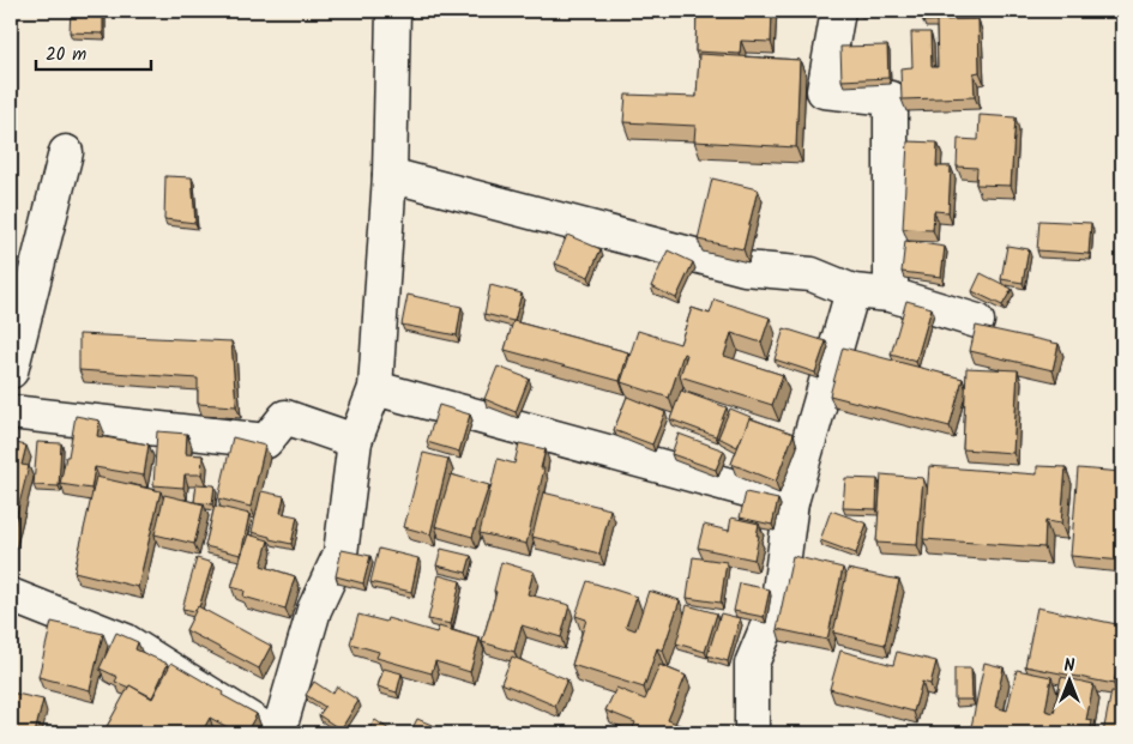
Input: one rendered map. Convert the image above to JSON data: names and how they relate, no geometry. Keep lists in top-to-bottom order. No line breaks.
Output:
{"scale_bar":"20 m","north":"top"}
